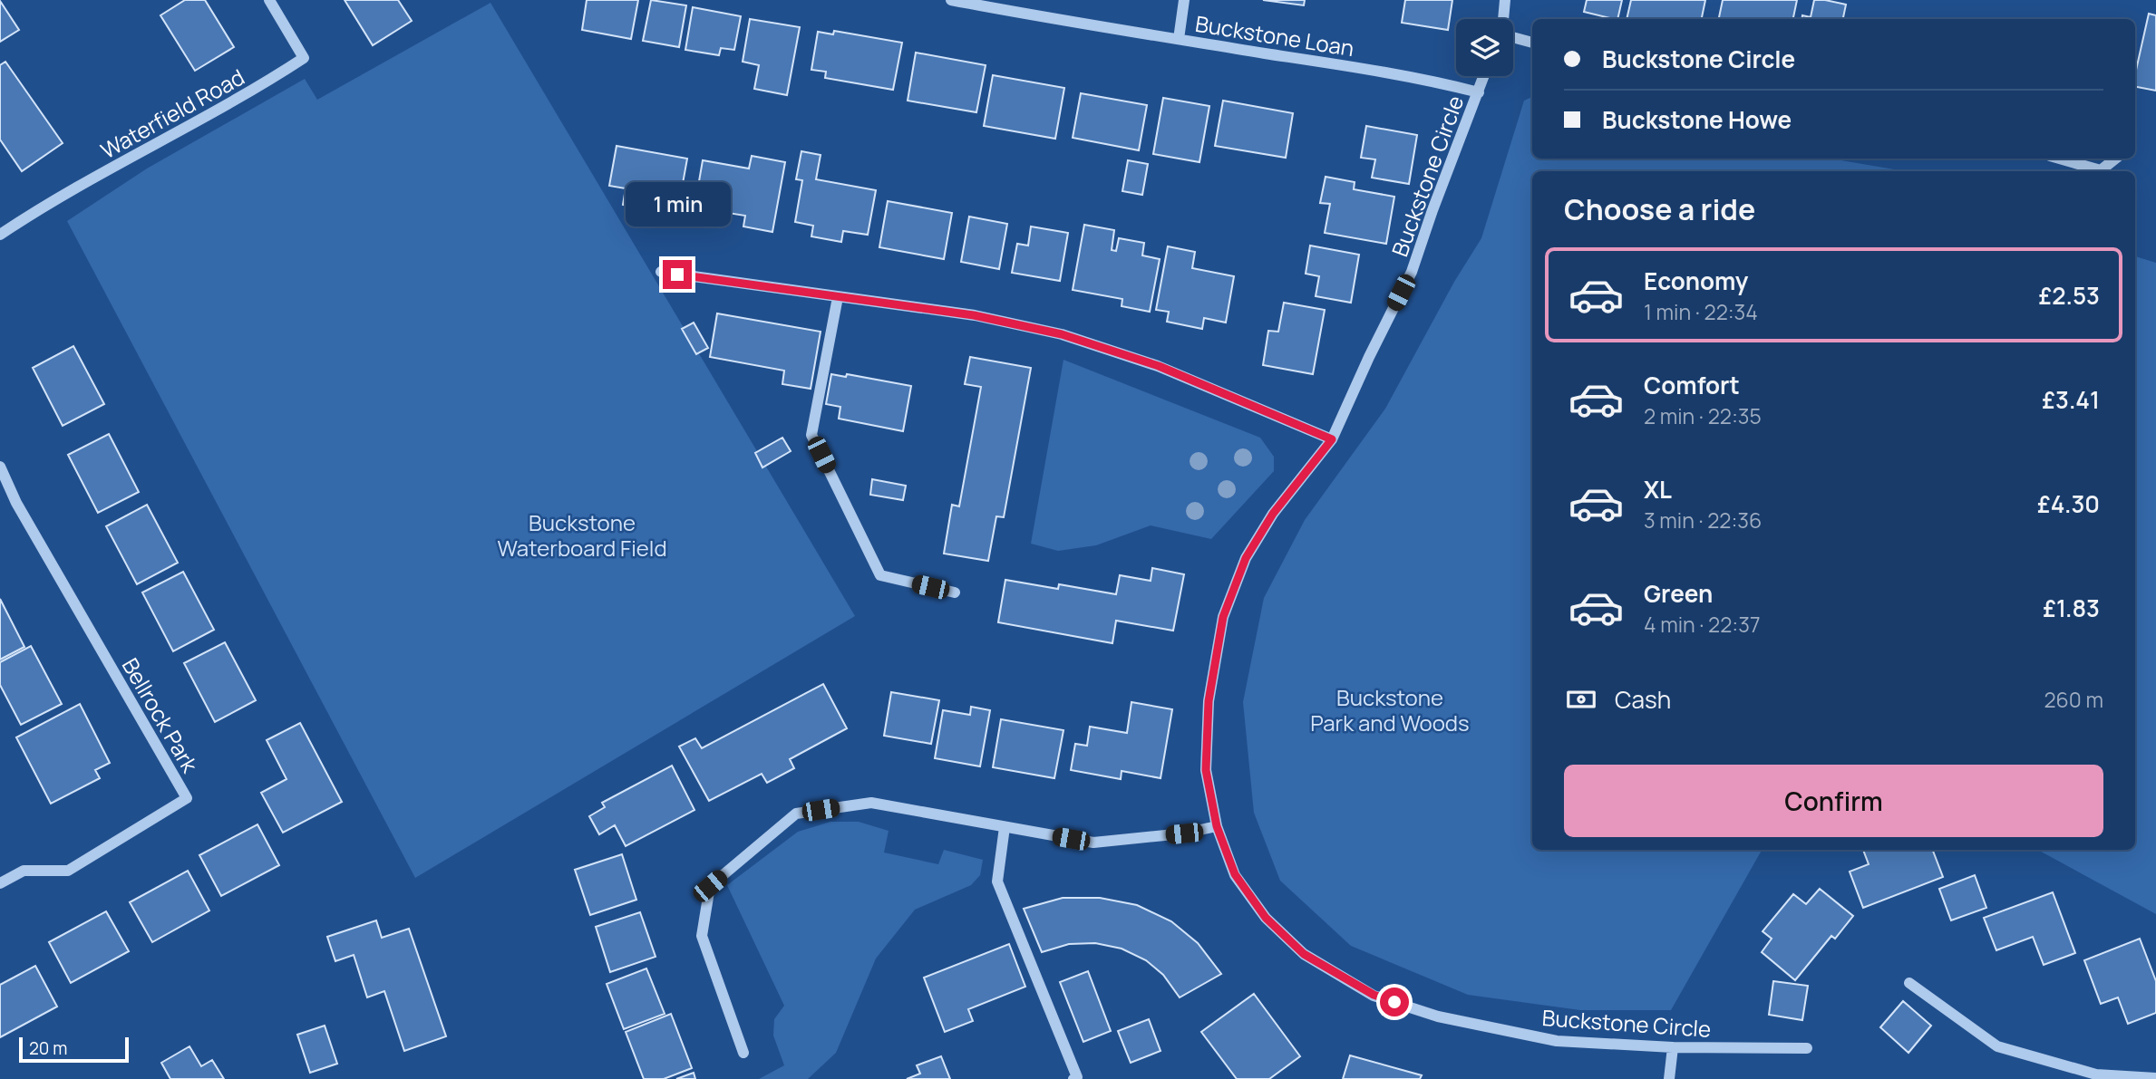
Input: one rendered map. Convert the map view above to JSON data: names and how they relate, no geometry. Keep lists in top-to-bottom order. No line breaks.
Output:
{"streets":{"street":["Buckstone Loan","Waterfield Road","Buckstone Circle","Bellrock Park"]},"crossings":[["Buckstone Loan","Buckstone Circle"]],"parks":["Buckstone Waterboard Field","Buckstone Park and Woods"],"scale_bar":"20 m","page":{"banner":["Buckstone Circle","Buckstone Howe"],"heading":"Choose a ride","bubble":"1 min","list":[{"name":"Economy","note":"1 min · 22:34","value":"£2.53"},{"name":"Comfort","note":"2 min · 22:35","value":"£3.41"},{"name":"XL","note":"3 min · 22:36","value":"£4.30"},{"name":"Green","note":"4 min · 22:37","value":"£1.83"}],"pay":["Cash","260 m"],"buttons":"Confirm","scale":"20 m"}}
